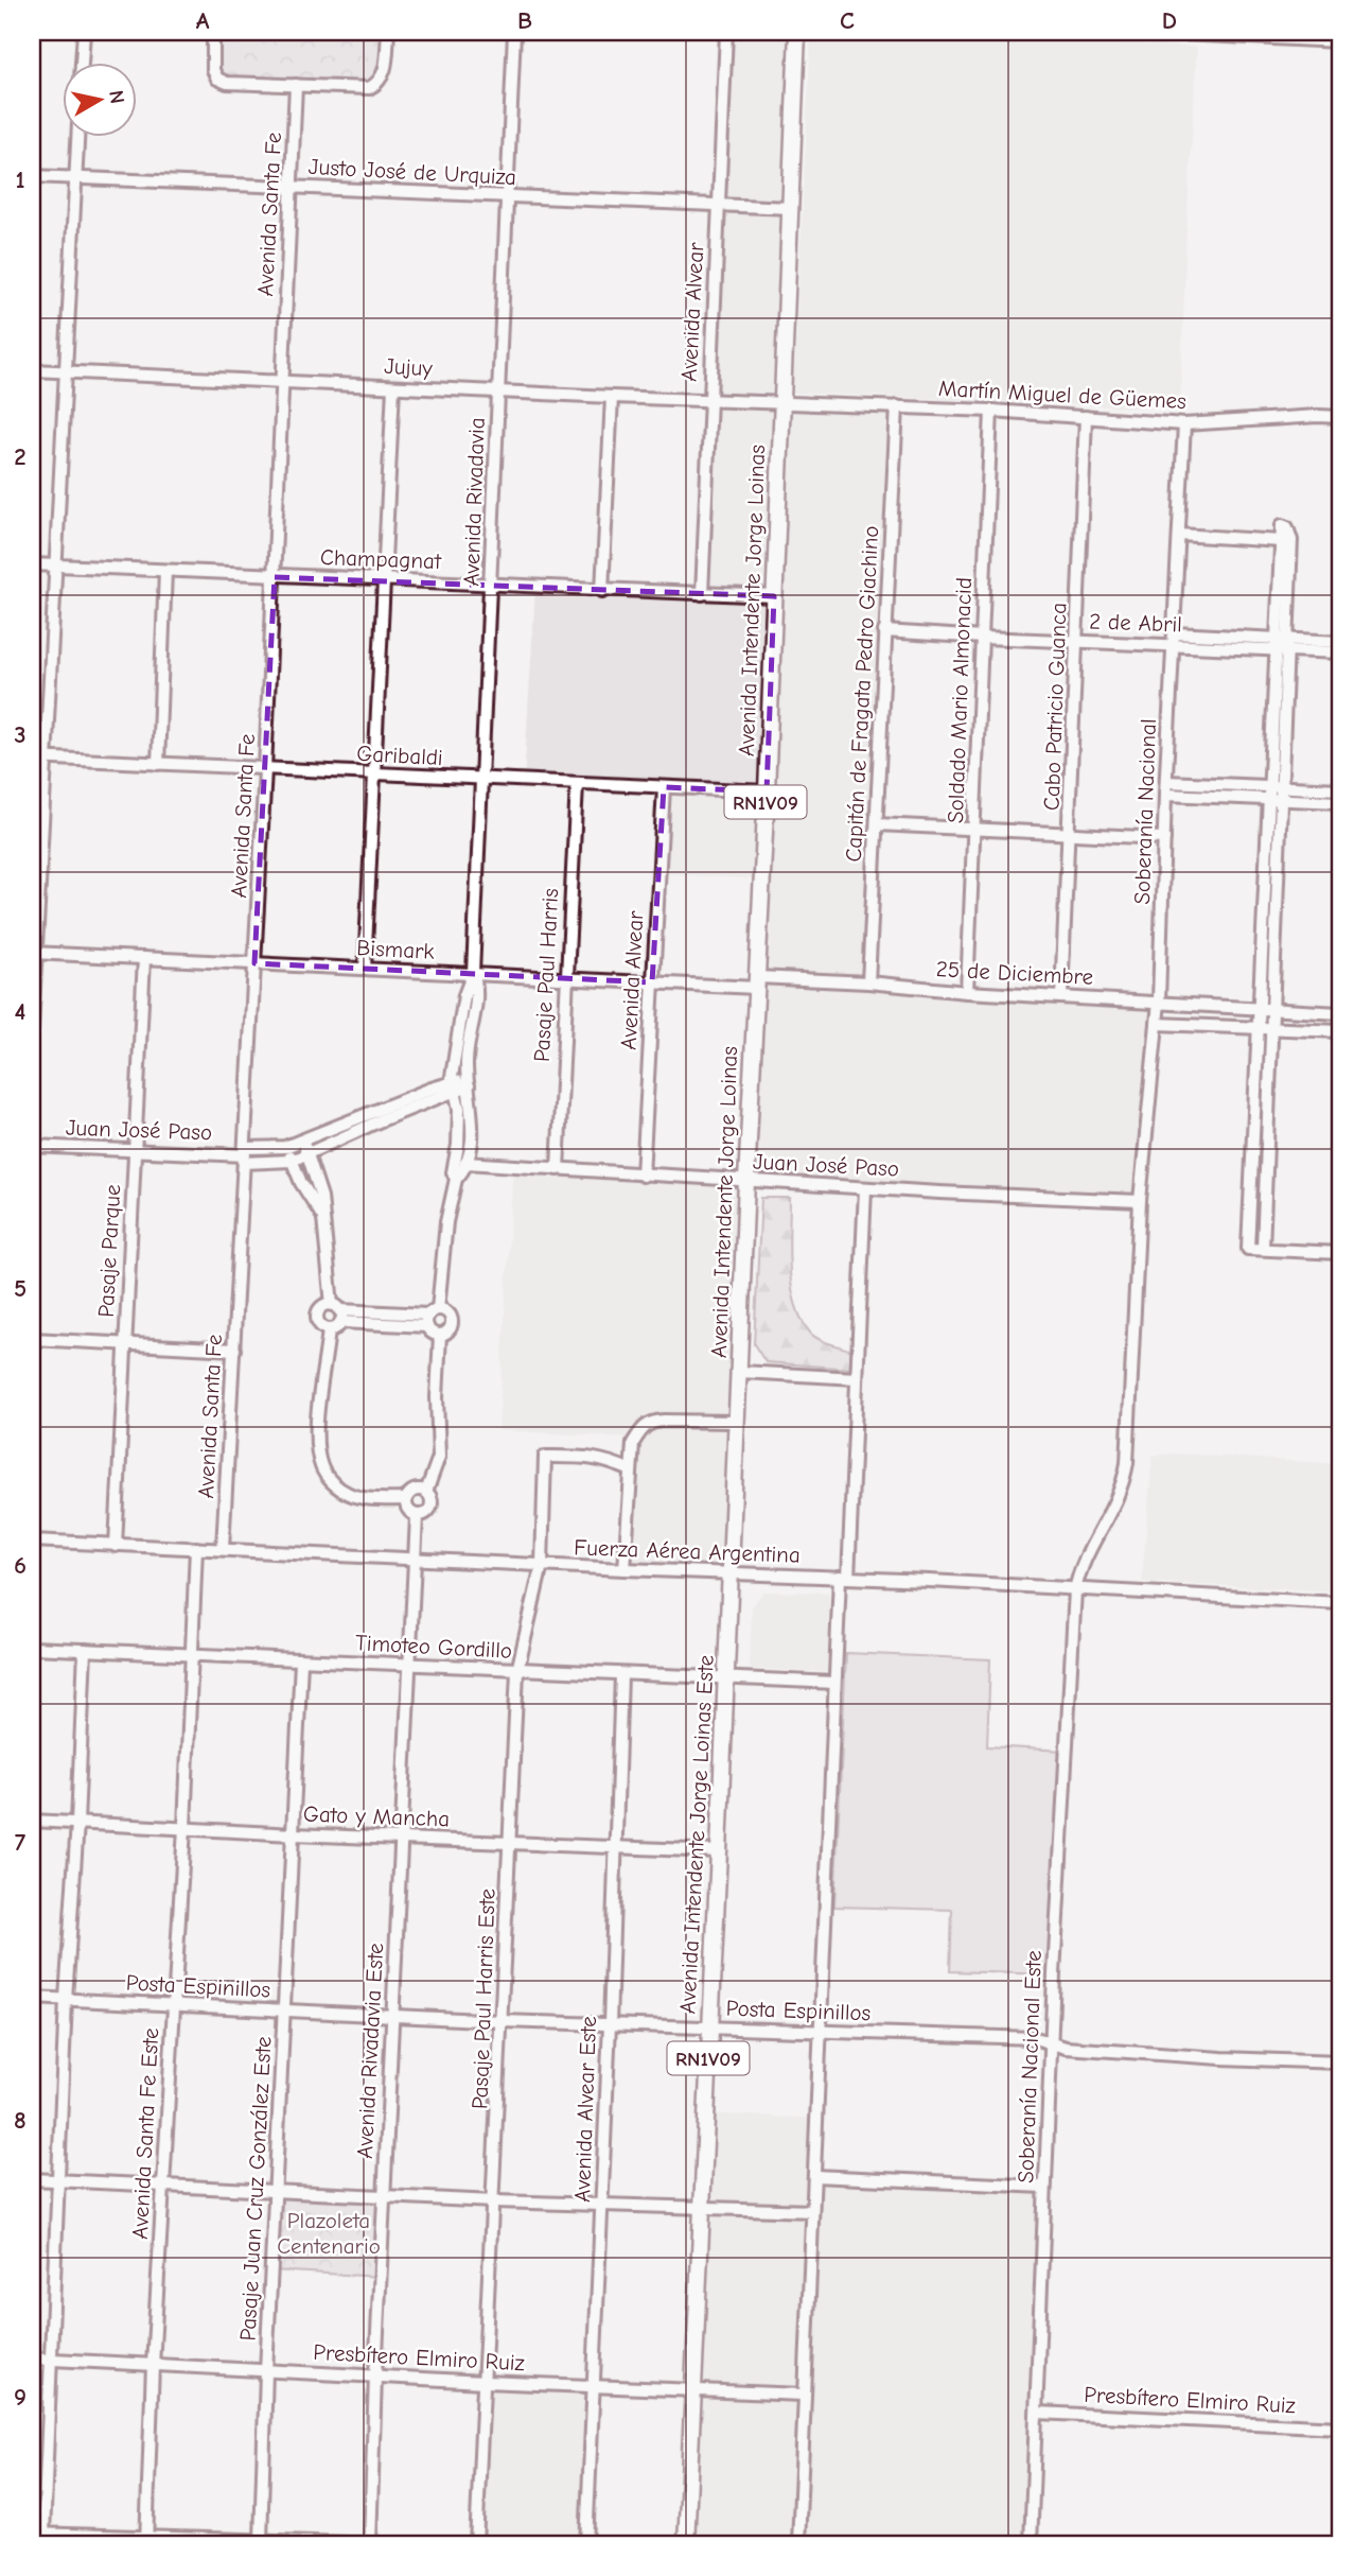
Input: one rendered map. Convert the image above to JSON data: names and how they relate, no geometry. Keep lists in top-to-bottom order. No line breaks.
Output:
{"streets":{"main road":["Avenida Intendente Jorge Loinas","RN1V09","Avenida Intendente Jorge Loinas Este"],"street":["Justo José de Urquiza","Avenida Santa Fe","Avenida Alvear","Jujuy","Martín Miguel de Güemes","Avenida Rivadavia","Champagnat","2 de Abril","Capitán de Fragata Pedro Giachino","Soldado Mario Almonacid","Cabo Patricio Guanca","Garibaldi","Soberanía Nacional","Bismark","25 de Diciembre","Pasaje Paul Harris","Juan José Paso","Pasaje Parque","Fuerza Aérea Argentina","Timoteo Gordillo","Gato y Mancha","Posta Espinillos","Pasaje Paul Harris Este","Avenida Rivadavia Este","Soberanía Nacional Este","Avenida Alvear Este","Avenida Santa Fe Este","Pasaje Juan Cruz González Este","Presbítero Elmiro Ruiz"]},"crossings":[["Justo José de Urquiza","Avenida Santa Fe"],["Justo José de Urquiza","Avenida Alvear"],["Justo José de Urquiza","Avenida Rivadavia"],["Justo José de Urquiza","Avenida Intendente Jorge Loinas"],["Avenida Santa Fe","Jujuy"],["Avenida Santa Fe","Champagnat"],["Avenida Santa Fe","Garibaldi"],["Avenida Santa Fe","Bismark"],["Avenida Santa Fe","Juan José Paso"],["Avenida Santa Fe","Fuerza Aérea Argentina"],["Avenida Alvear","Jujuy"],["Avenida Alvear","Champagnat"],["Avenida Alvear","Garibaldi"],["Avenida Alvear","Bismark"],["Avenida Alvear","Juan José Paso"],["Jujuy","Martín Miguel de Güemes"],["Jujuy","Avenida Rivadavia"],["Jujuy","Avenida Intendente Jorge Loinas"],["Martín Miguel de Güemes","Avenida Intendente Jorge Loinas"],["Martín Miguel de Güemes","Capitán de Fragata Pedro Giachino"],["Martín Miguel de Güemes","Soldado Mario Almonacid"],["Martín Miguel de Güemes","Cabo Patricio Guanca"],["Martín Miguel de Güemes","Soberanía Nacional"],["Avenida Rivadavia","Champagnat"],["Avenida Rivadavia","Garibaldi"],["Avenida Rivadavia","Bismark"],["Avenida Rivadavia","Juan José Paso"],["Avenida Rivadavia","Fuerza Aérea Argentina"],["Avenida Rivadavia","Avenida Rivadavia Este"],["Champagnat","Avenida Intendente Jorge Loinas"],["Avenida Intendente Jorge Loinas","Garibaldi"],["Avenida Intendente Jorge Loinas","Bismark"],["Avenida Intendente Jorge Loinas","25 de Diciembre"],["Avenida Intendente Jorge Loinas","Juan José Paso"],["Avenida Intendente Jorge Loinas","Fuerza Aérea Argentina"],["Avenida Intendente Jorge Loinas","Avenida Intendente Jorge Loinas Este"],["2 de Abril","Capitán de Fragata Pedro Giachino"],["2 de Abril","Soldado Mario Almonacid"],["2 de Abril","Cabo Patricio Guanca"],["2 de Abril","Soberanía Nacional"],["Capitán de Fragata Pedro Giachino","25 de Diciembre"],["Soldado Mario Almonacid","25 de Diciembre"],["Cabo Patricio Guanca","25 de Diciembre"],["Garibaldi","Pasaje Paul Harris"],["Soberanía Nacional","25 de Diciembre"],["Soberanía Nacional","Juan José Paso"],["Soberanía Nacional","Soberanía Nacional Este"],["Bismark","25 de Diciembre"],["Bismark","Pasaje Paul Harris"],["Bismark","Pasaje Parque"],["Pasaje Paul Harris","Juan José Paso"],["Juan José Paso","Pasaje Parque"],["Juan José Paso","Soberanía Nacional Este"],["Pasaje Parque","Fuerza Aérea Argentina"],["Fuerza Aérea Argentina","Avenida Intendente Jorge Loinas Este"],["Fuerza Aérea Argentina","Pasaje Paul Harris Este"],["Fuerza Aérea Argentina","Avenida Rivadavia Este"],["Fuerza Aérea Argentina","Soberanía Nacional Este"],["Fuerza Aérea Argentina","Avenida Santa Fe Este"],["Timoteo Gordillo","Avenida Intendente Jorge Loinas Este"],["Timoteo Gordillo","Pasaje Paul Harris Este"],["Timoteo Gordillo","Avenida Rivadavia Este"],["Timoteo Gordillo","Avenida Alvear Este"],["Timoteo Gordillo","Avenida Santa Fe Este"],["Timoteo Gordillo","Pasaje Juan Cruz González Este"],["Gato y Mancha","Avenida Intendente Jorge Loinas Este"],["Gato y Mancha","Pasaje Paul Harris Este"],["Gato y Mancha","Avenida Rivadavia Este"],["Gato y Mancha","Avenida Alvear Este"],["Gato y Mancha","Avenida Santa Fe Este"],["Gato y Mancha","Pasaje Juan Cruz González Este"],["Avenida Intendente Jorge Loinas Este","Posta Espinillos"],["Avenida Intendente Jorge Loinas Este","Presbítero Elmiro Ruiz"],["Posta Espinillos","Pasaje Paul Harris Este"],["Posta Espinillos","Avenida Rivadavia Este"],["Posta Espinillos","Soberanía Nacional Este"],["Posta Espinillos","Avenida Alvear Este"],["Posta Espinillos","Avenida Santa Fe Este"],["Posta Espinillos","Pasaje Juan Cruz González Este"],["Pasaje Paul Harris Este","Presbítero Elmiro Ruiz"],["Avenida Rivadavia Este","Presbítero Elmiro Ruiz"],["Soberanía Nacional Este","Presbítero Elmiro Ruiz"],["Avenida Alvear Este","Presbítero Elmiro Ruiz"],["Avenida Santa Fe Este","Presbítero Elmiro Ruiz"],["Pasaje Juan Cruz González Este","Presbítero Elmiro Ruiz"]],"parks":["Plazoleta Centenario"],"north":"right","grid":{"columns":["A","B","C","D"],"rows":["1","2","3","4","5","6","7","8","9"]}}
